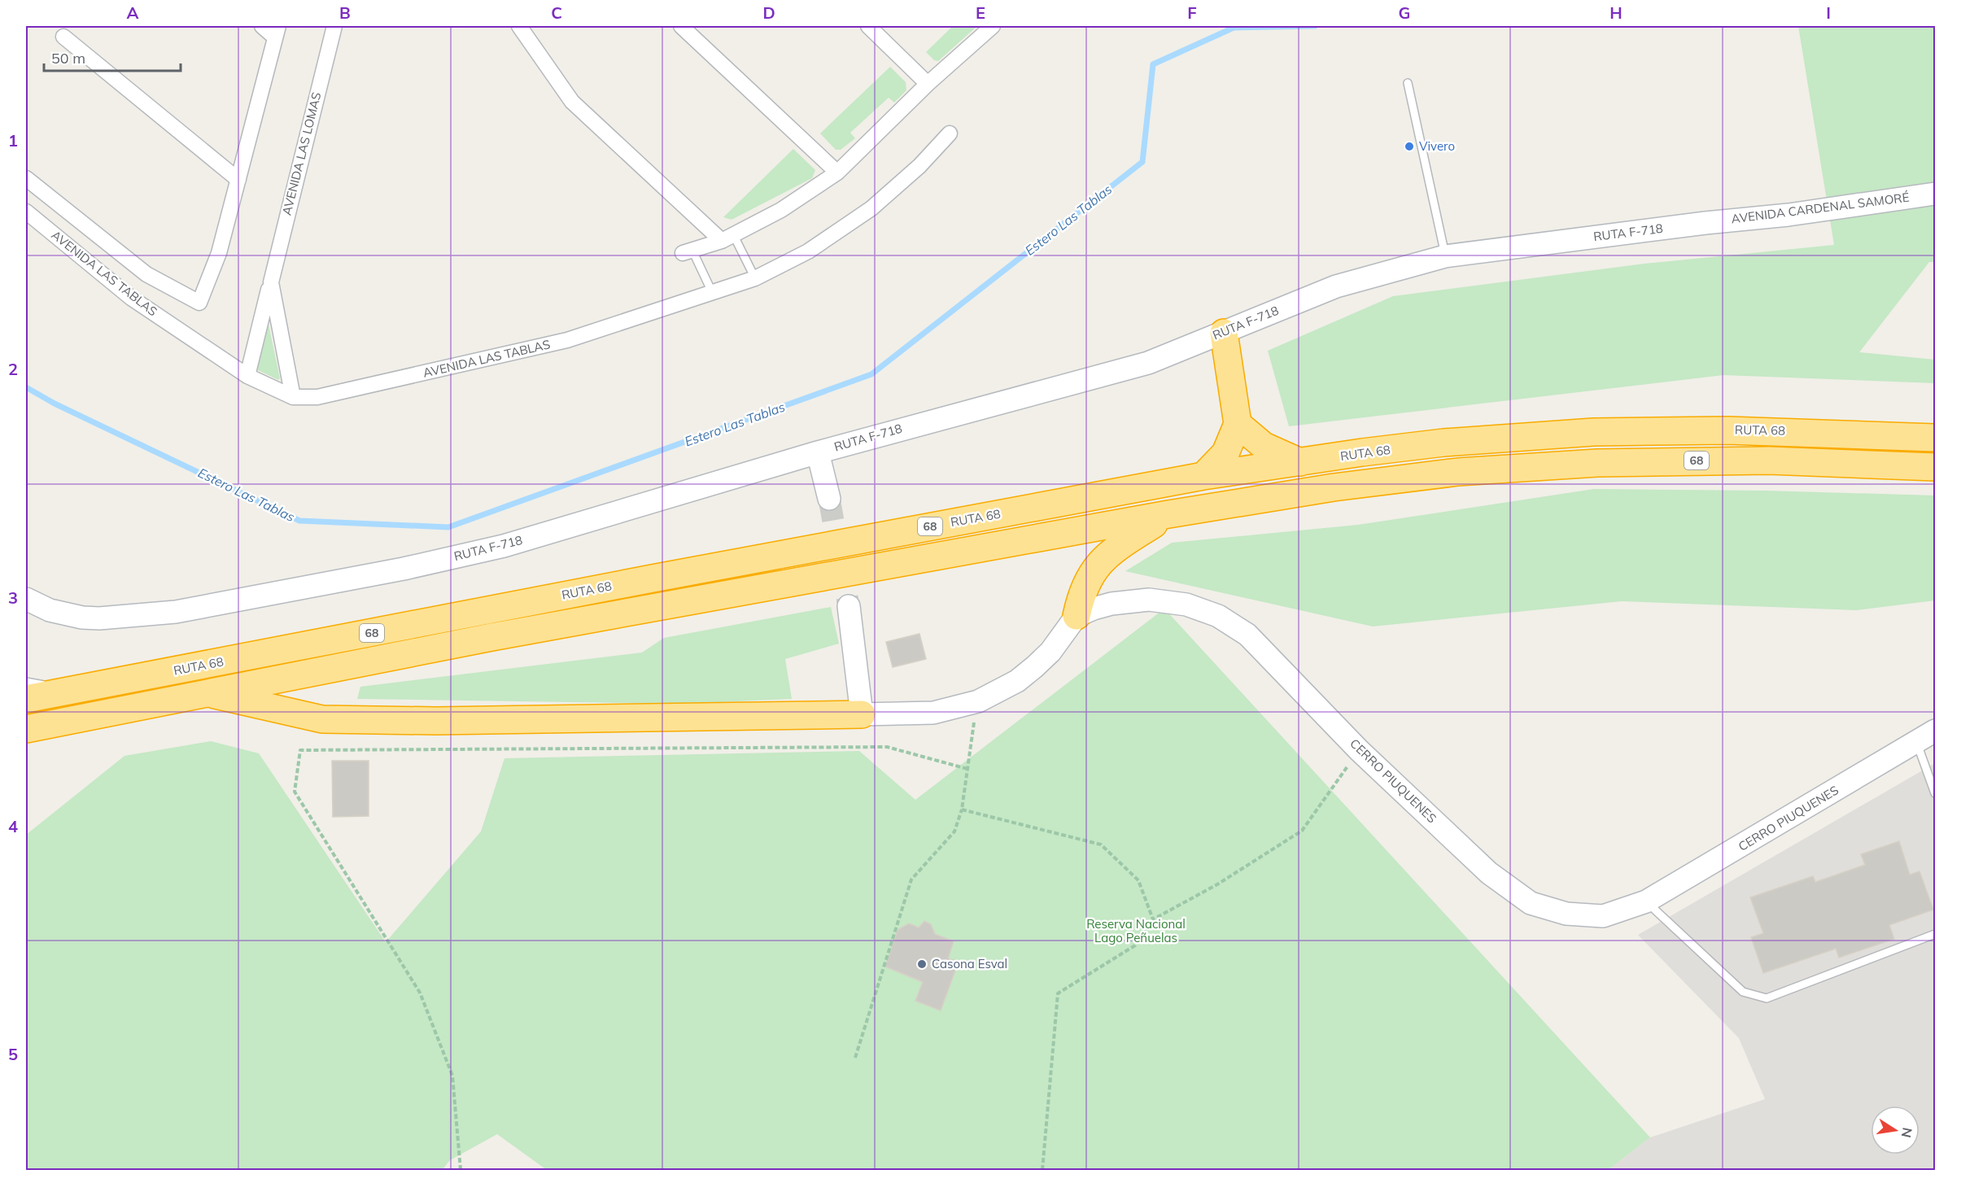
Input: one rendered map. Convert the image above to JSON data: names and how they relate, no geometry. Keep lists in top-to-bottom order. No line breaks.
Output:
{"streets":{"highway":["RUTA 68","68"],"street":["AVENIDA LAS LOMAS","AVENIDA CARDENAL SAMORÉ","RUTA F-718","AVENIDA LAS TABLAS","CERRO PIUQUENES"]},"crossings":[["AVENIDA LAS LOMAS","AVENIDA LAS TABLAS"],["AVENIDA CARDENAL SAMORÉ","RUTA F-718"]],"water":["Estero Las Tablas"],"parks":["Reserva Nacional Lago Peñuelas"],"places":["Vivero","Casona Esval"],"scale_bar":"50 m","north":"right","grid":{"columns":["A","B","C","D","E","F","G","H","I"],"rows":["1","2","3","4","5"]}}
